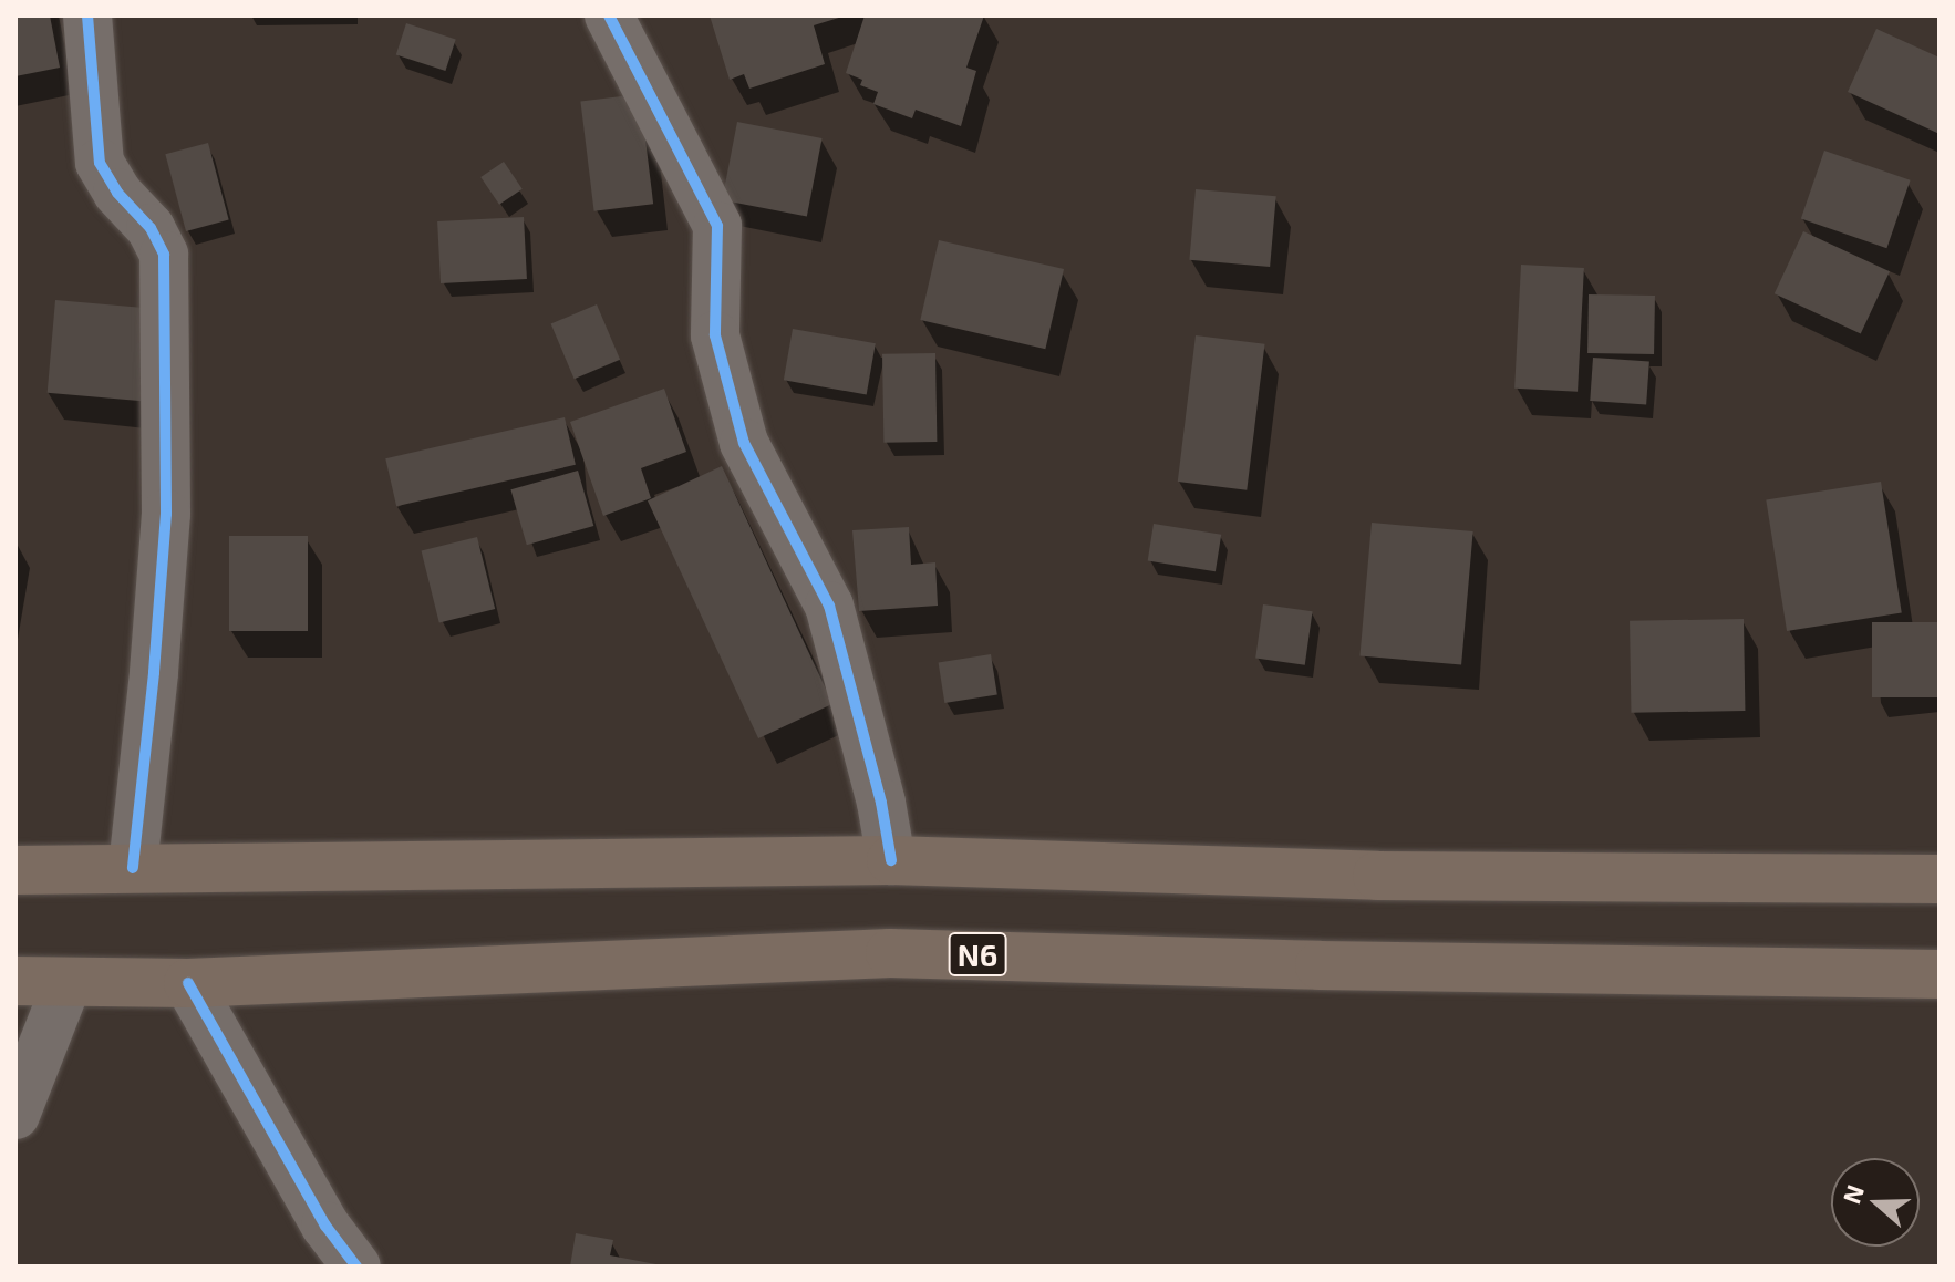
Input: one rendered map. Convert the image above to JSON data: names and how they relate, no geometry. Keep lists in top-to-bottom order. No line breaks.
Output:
{"streets":{"highway":["N6"]},"north":"left"}
